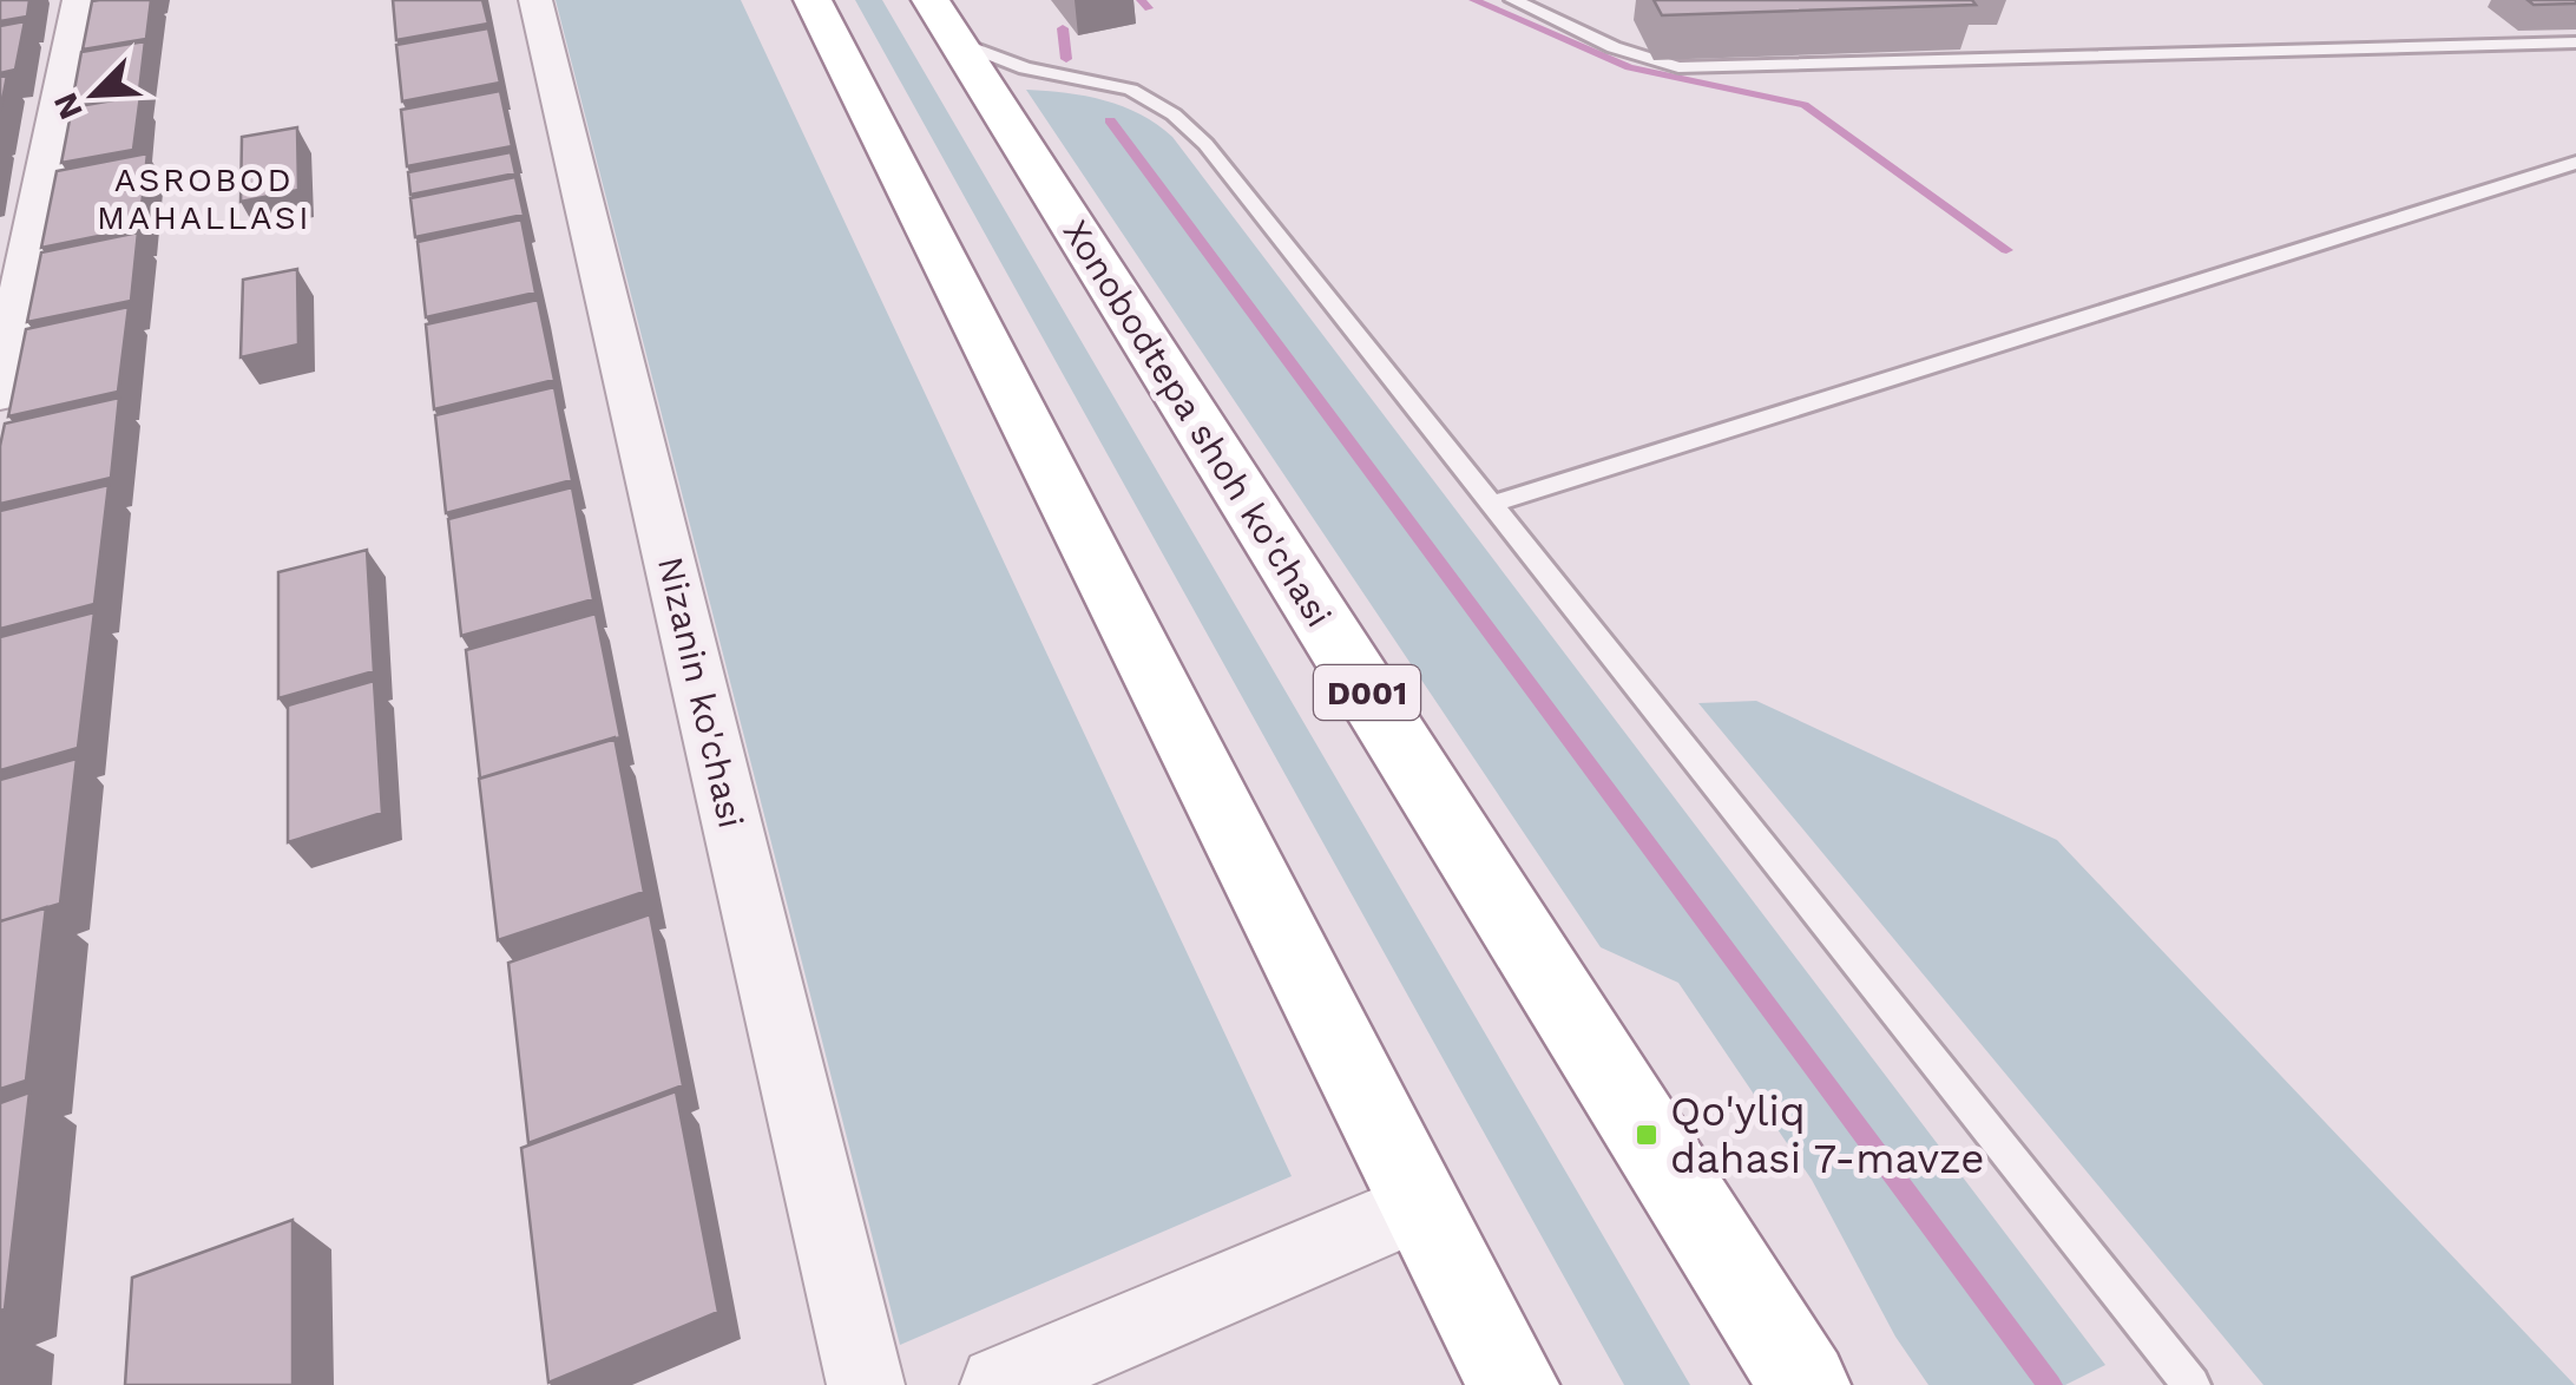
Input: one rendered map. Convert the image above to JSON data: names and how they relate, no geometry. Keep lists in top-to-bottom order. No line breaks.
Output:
{"streets":{"highway":["Xonobodtepa shoh ko'chasi","D001"],"street":["Nizanin ko'chasi"]},"districts":["ASROBOD MAHALLASI"],"places":{"transit":["Qo'yliq dahasi 7-mavze"]},"north":"bottom left"}
